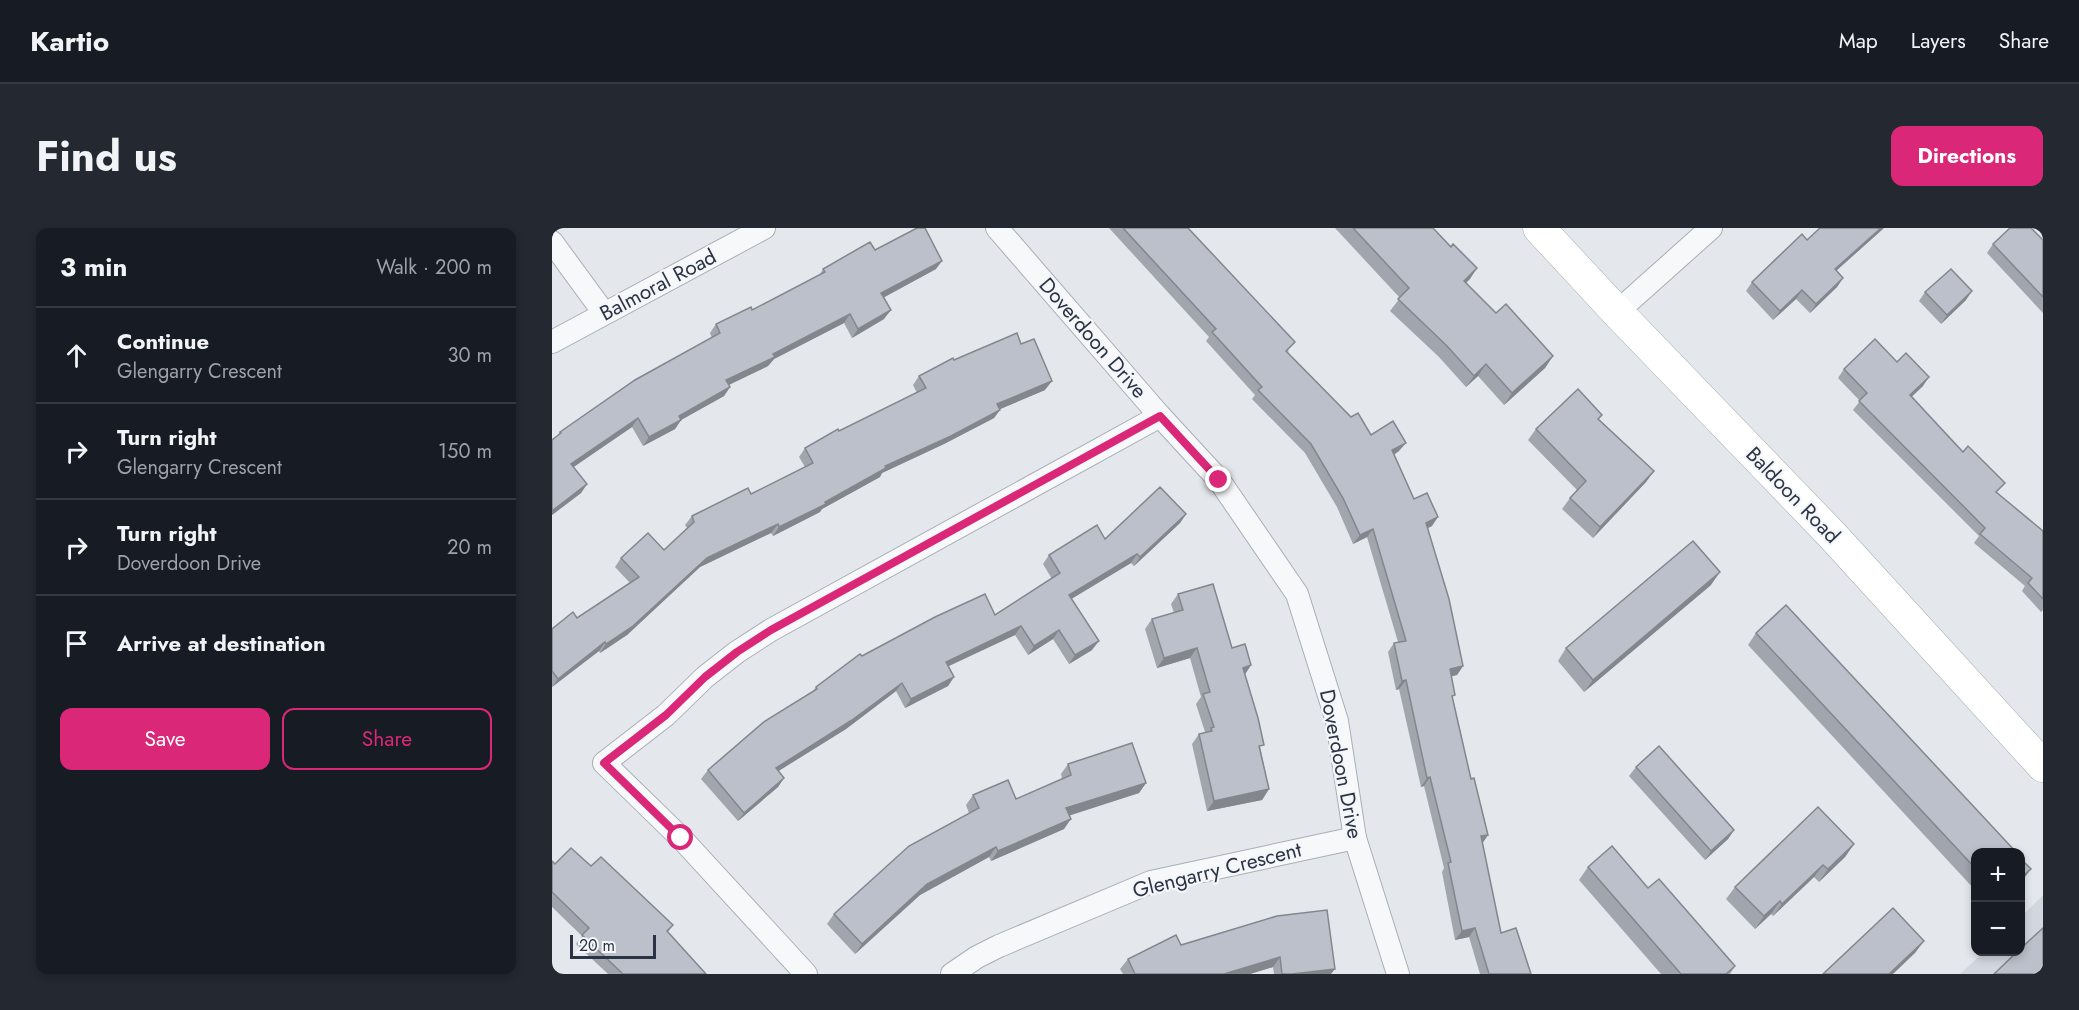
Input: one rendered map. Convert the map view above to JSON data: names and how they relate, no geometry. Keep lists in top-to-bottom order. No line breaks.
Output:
{"streets":{"street":["Balmoral Road","Doverdoon Drive","Baldoon Road","Glengarry Crescent"]},"crossings":[["Doverdoon Drive","Glengarry Crescent"]],"scale_bar":"20 m","page":{"header":"Kartio","nav":["Map","Layers","Share"],"title":"Find us","buttons":["Directions",["Save","Share"]],"heading":["3 min","Walk · 200 m"],"list":[["Continue","Glengarry Crescent","30 m"],["Turn right","Glengarry Crescent","150 m"],["Turn right","Doverdoon Drive","20 m"],"Arrive at destination"],"map_buttons":["+","−"],"scale":"20 m"}}
